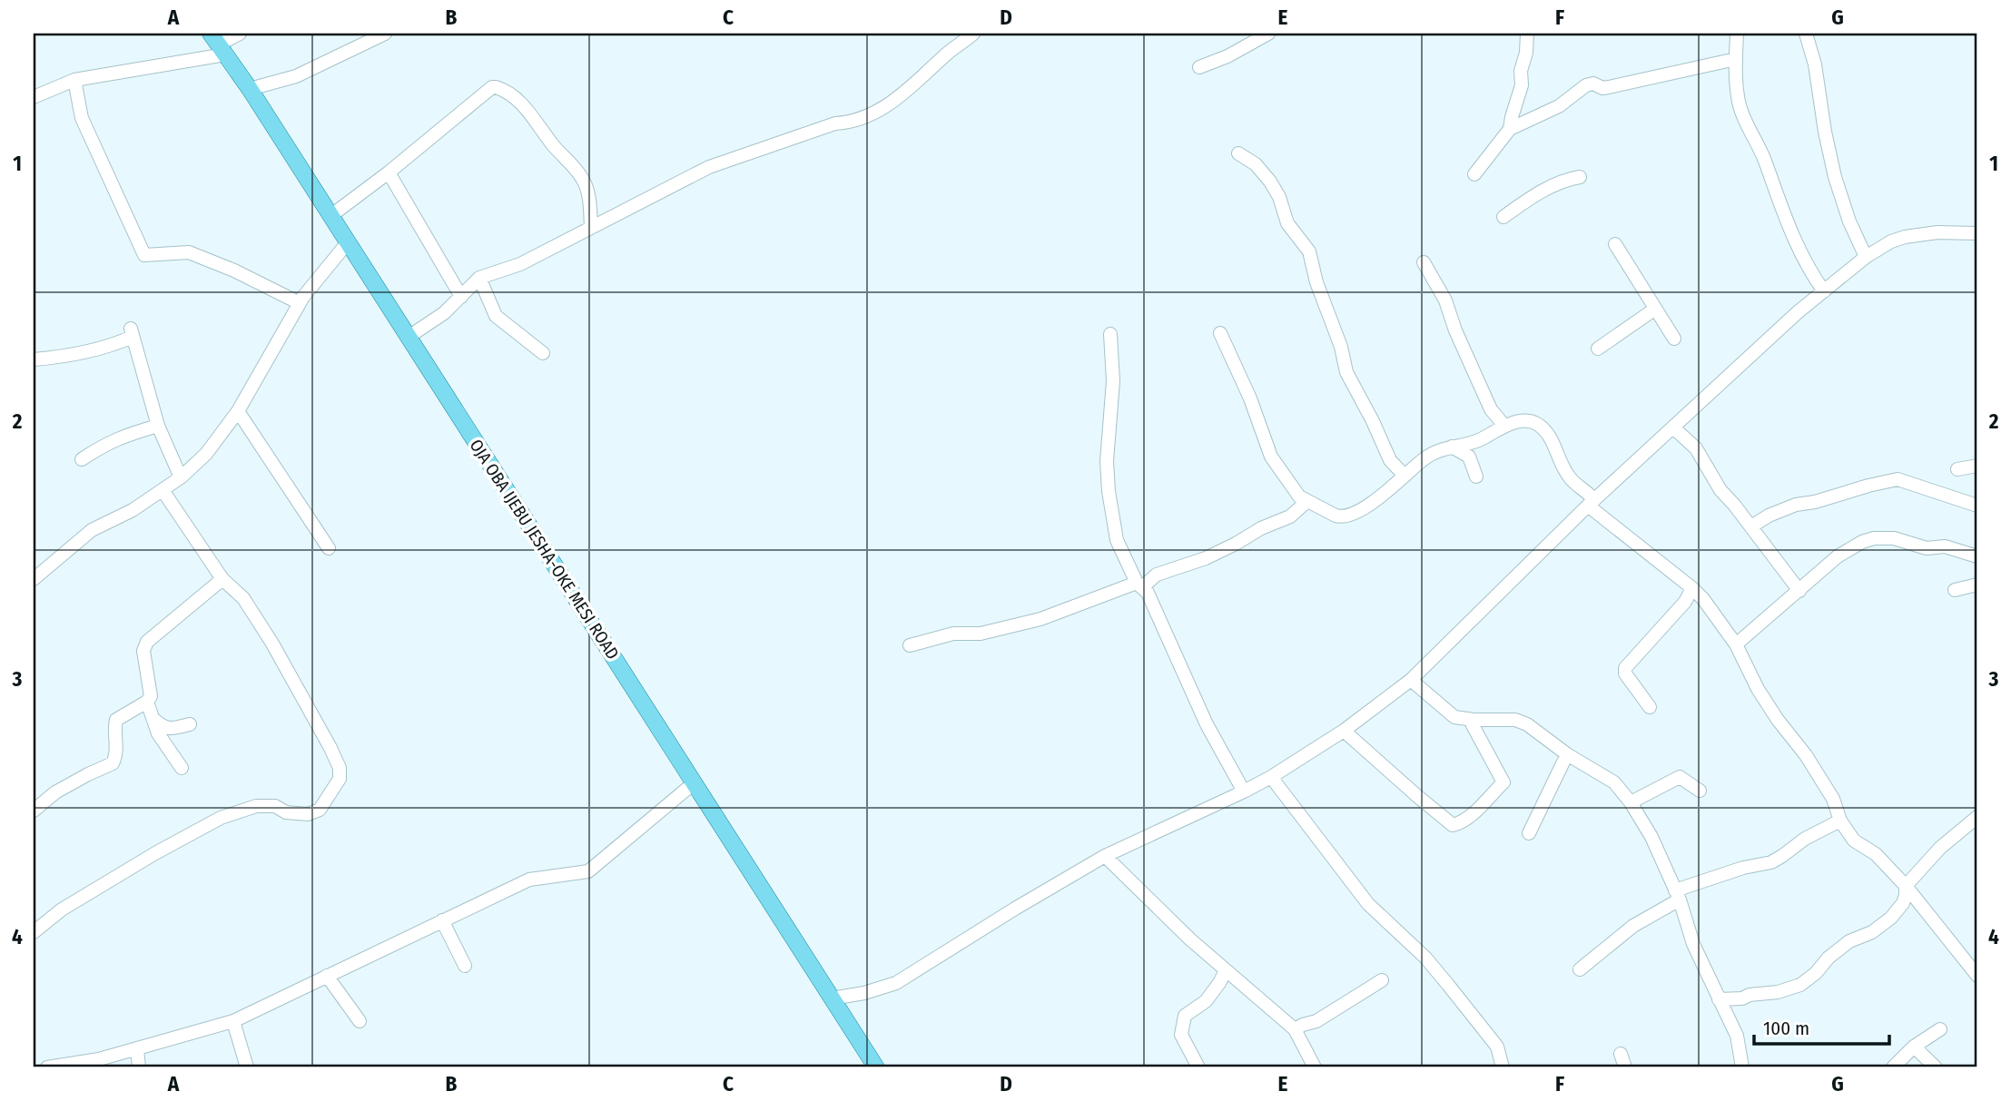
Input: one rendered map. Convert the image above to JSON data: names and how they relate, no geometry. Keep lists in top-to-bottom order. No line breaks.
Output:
{"streets":{"main road":["OJA OBA IJEBU JESHA-OKE MESI ROAD"]},"scale_bar":"100 m","grid":{"columns":["A","B","C","D","E","F","G"],"rows":["1","2","3","4"]}}
